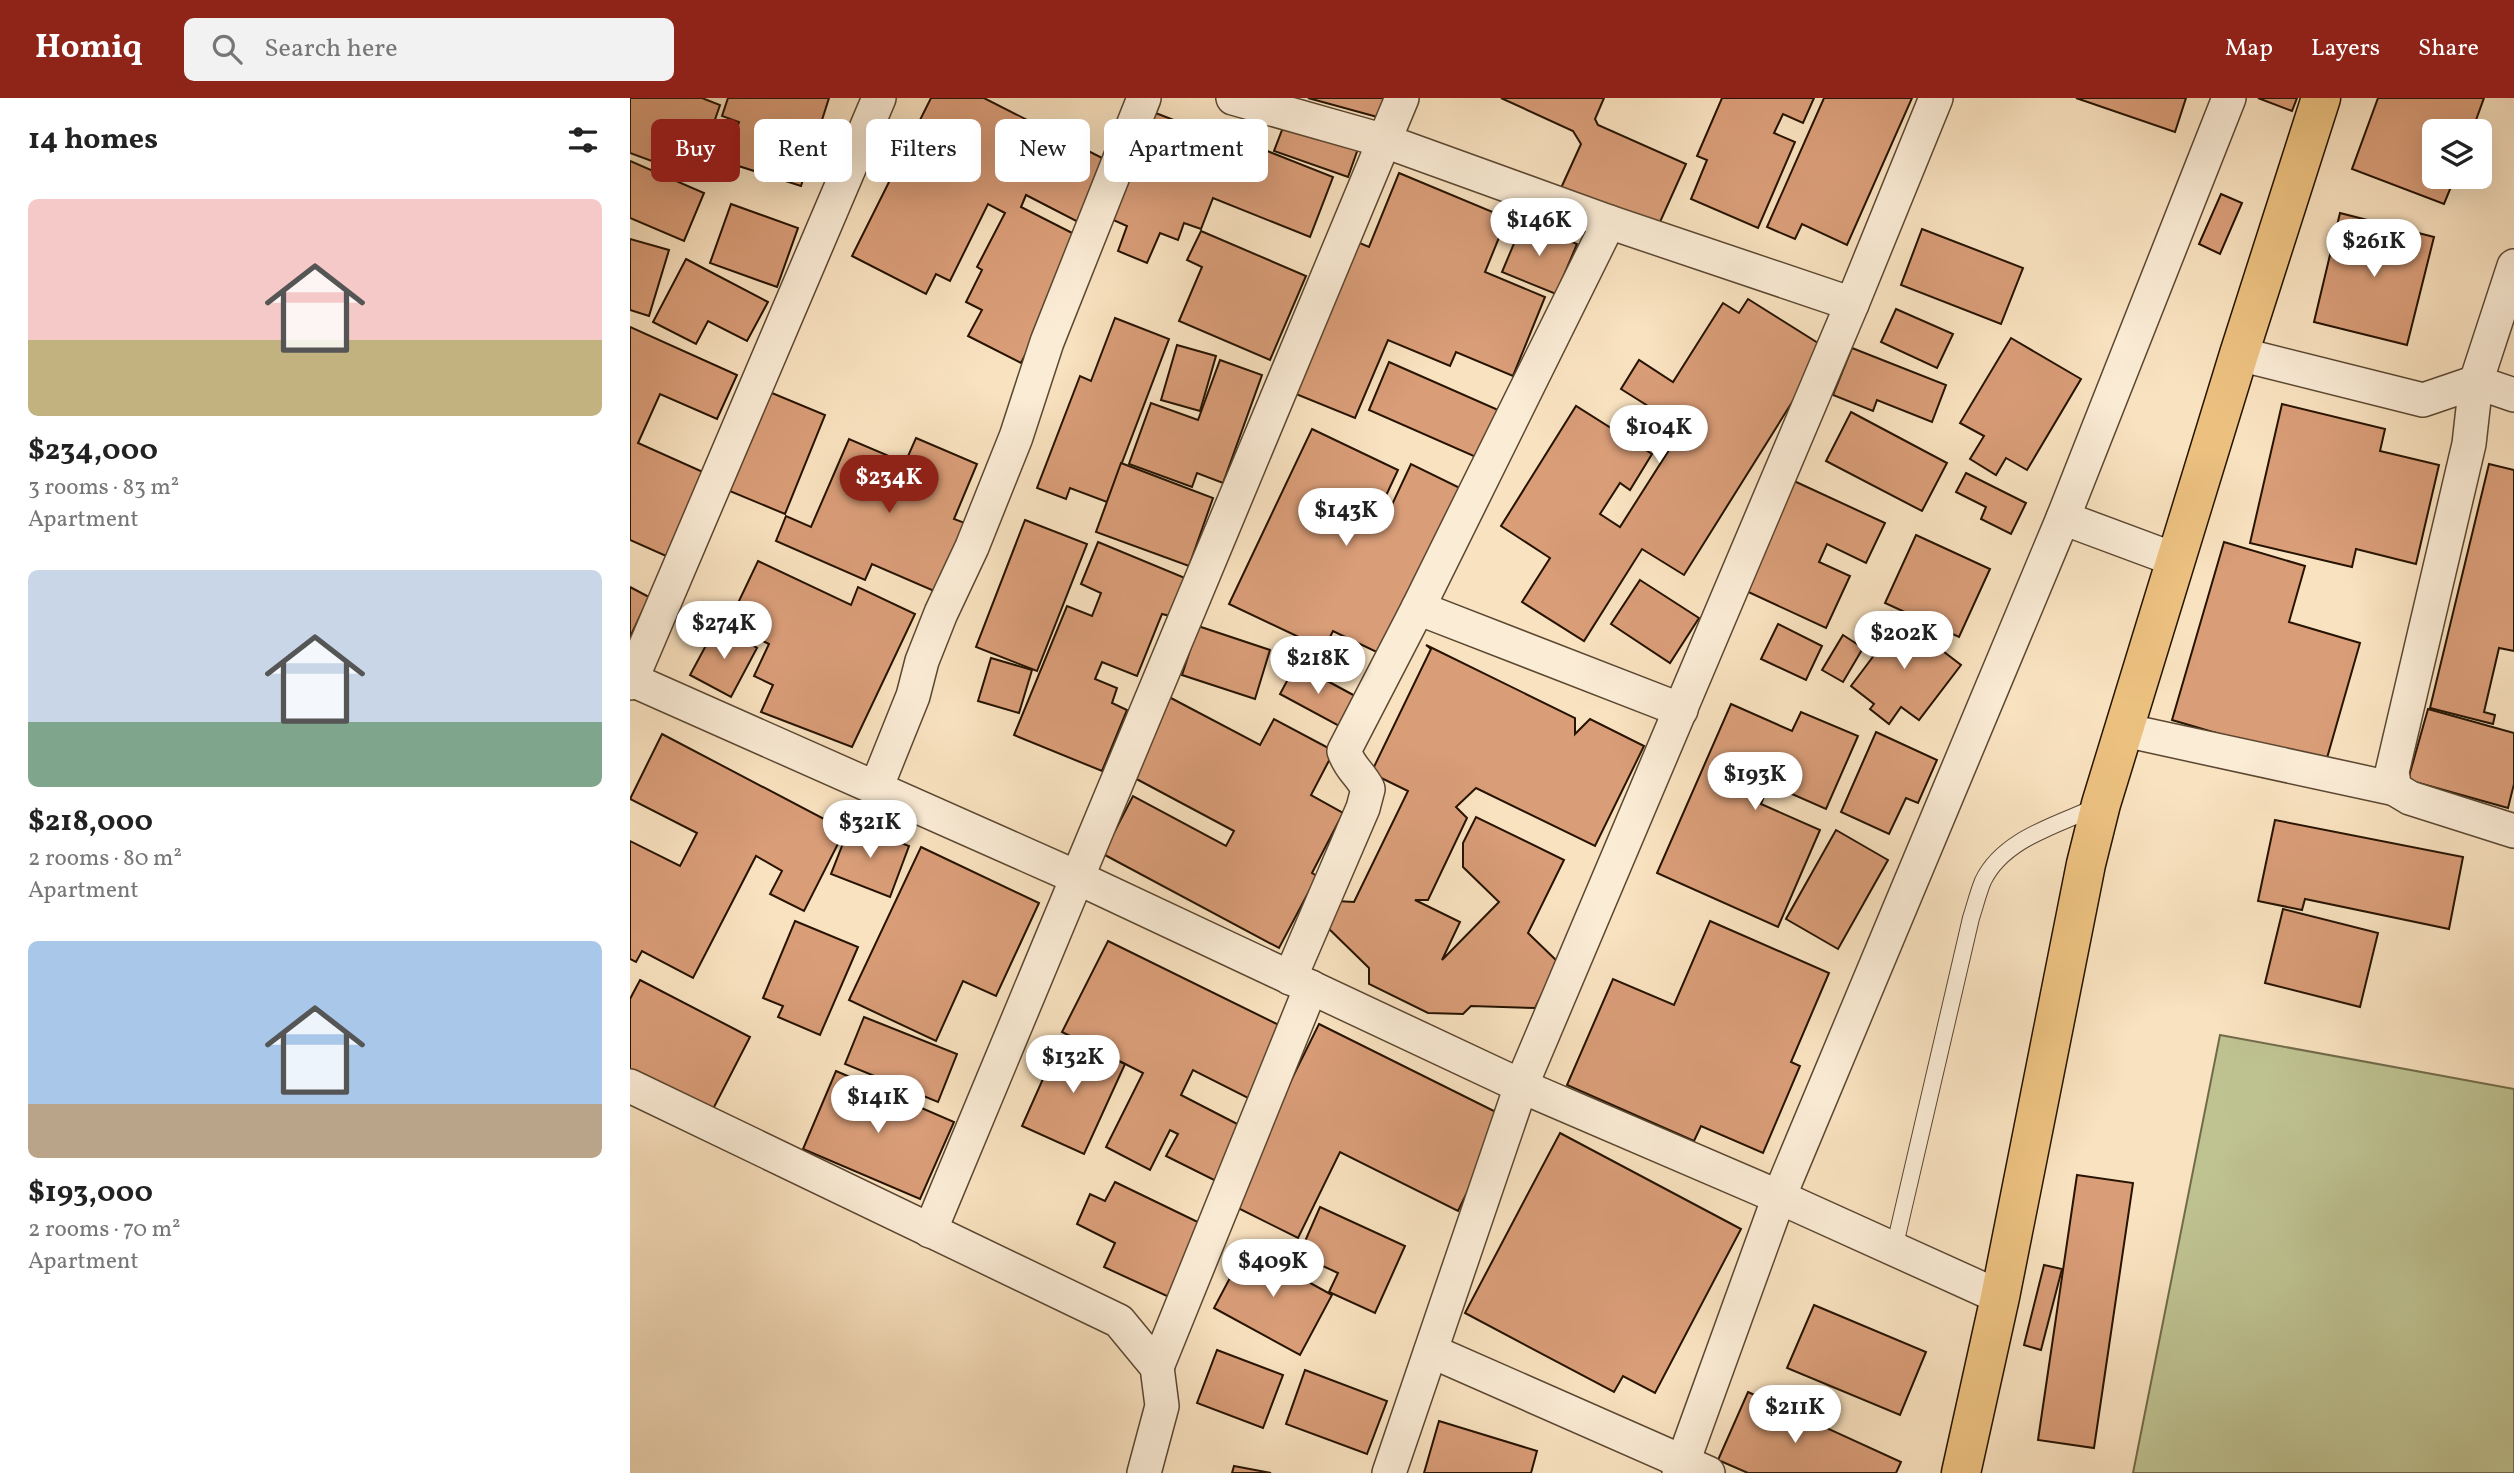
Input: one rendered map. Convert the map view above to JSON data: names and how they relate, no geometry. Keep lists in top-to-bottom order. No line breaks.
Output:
{"page":{"header":"Homiq","search":"Search here","nav":["Map","Layers","Share"],"heading":"14 homes","chip":["Buy","Rent","Filters","New","Apartment"],"list":[{"name":"$234,000","note":"3 rooms · 83 m² · Apartment"},{"name":"$218,000","note":"2 rooms · 80 m² · Apartment"},{"name":"$193,000","note":"2 rooms · 70 m² · Apartment"}],"price":["$146K","$261K","$104K","$234K","$143K","$274K","$202K","$218K","$193K","$321K","$132K","$141K","$409K","$211K"]}}
